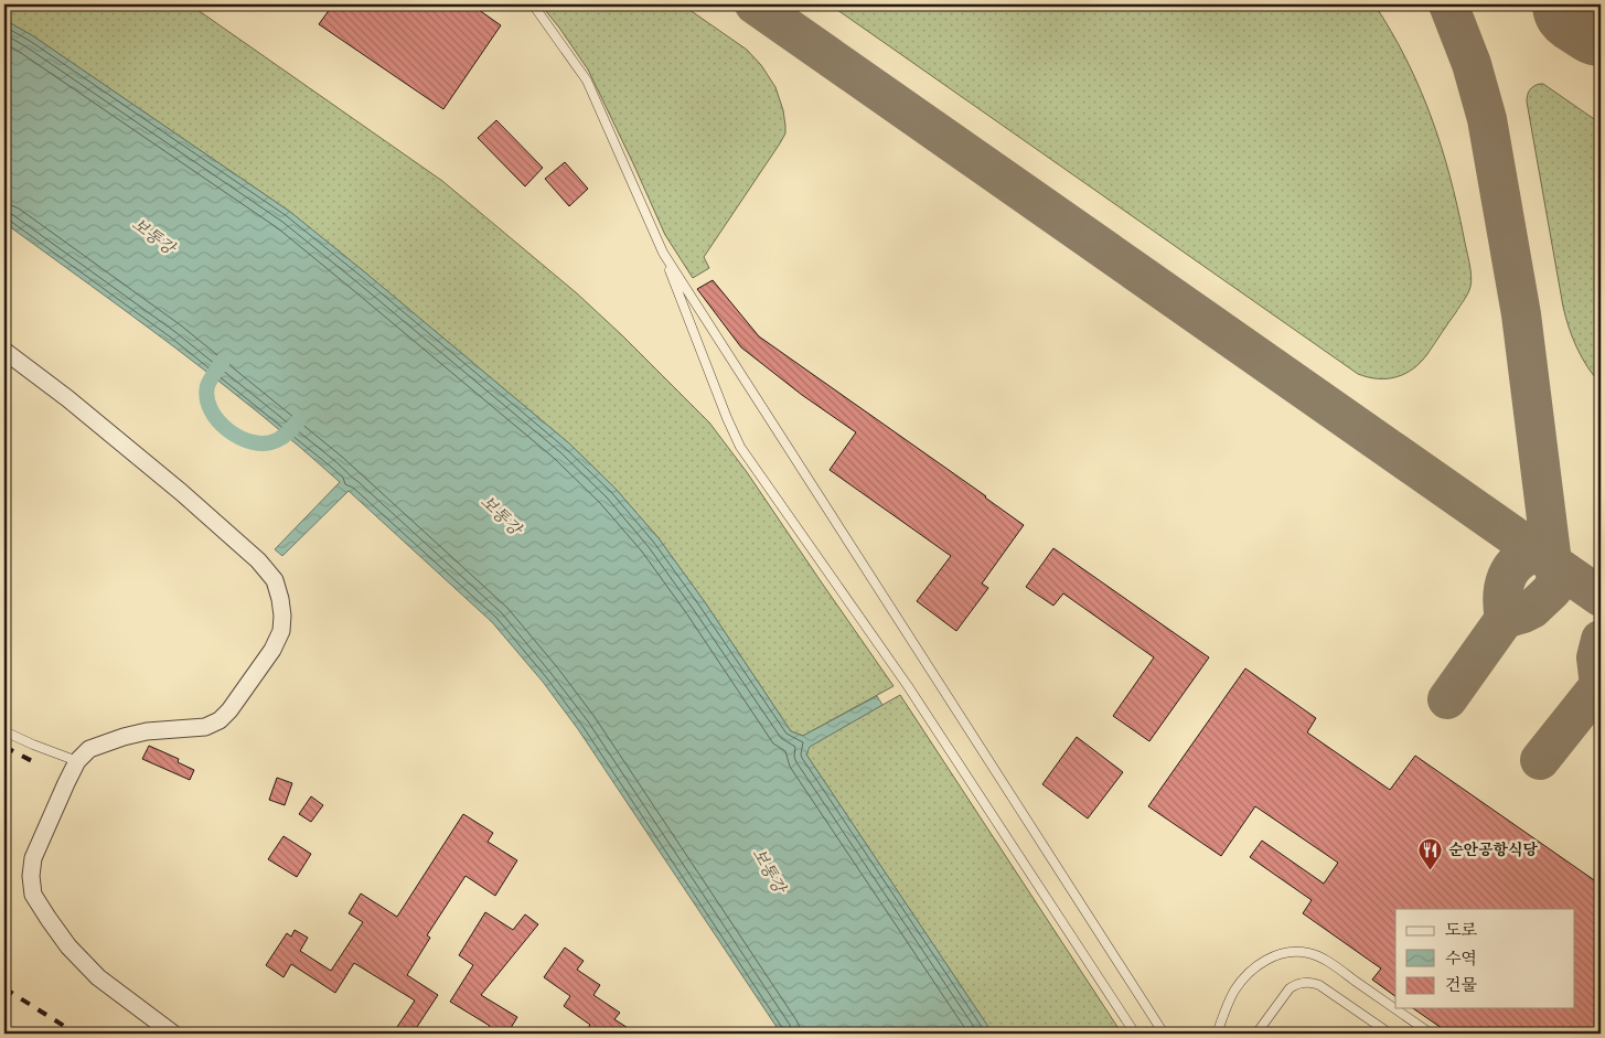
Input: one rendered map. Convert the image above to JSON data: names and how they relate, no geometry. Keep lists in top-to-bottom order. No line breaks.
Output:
{"water":["보통강"],"places":{"restaurant":["순안공항식당"]},"legend":["도로","수역","건물"]}
